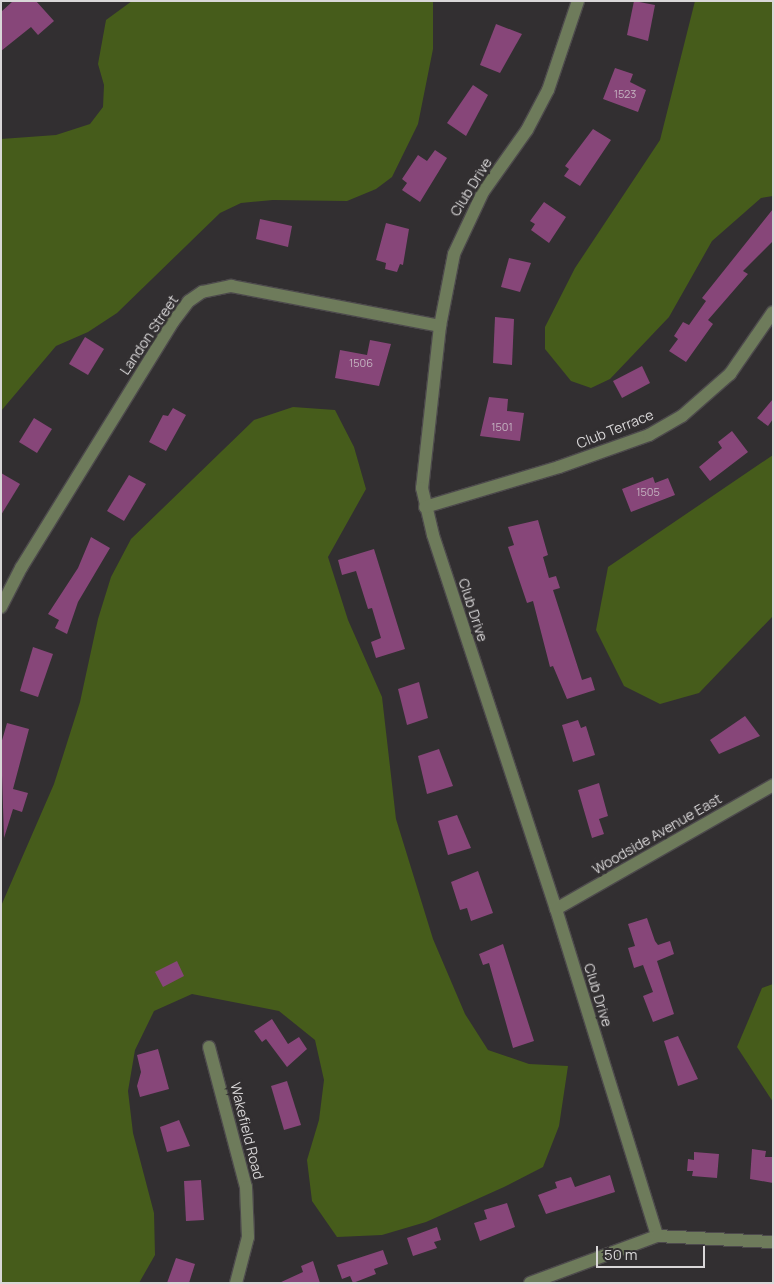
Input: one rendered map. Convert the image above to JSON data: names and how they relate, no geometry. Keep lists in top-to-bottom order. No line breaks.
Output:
{"streets":{"street":["Club Drive","Landon Street","Club Terrace","Woodside Avenue East","Wakefield Road"]},"crossings":[["Club Drive","Landon Street"],["Club Drive","Club Terrace"],["Club Drive","Woodside Avenue East"]],"house_numbers":["1523","1506","1501","1505"],"scale_bar":"50 m"}
